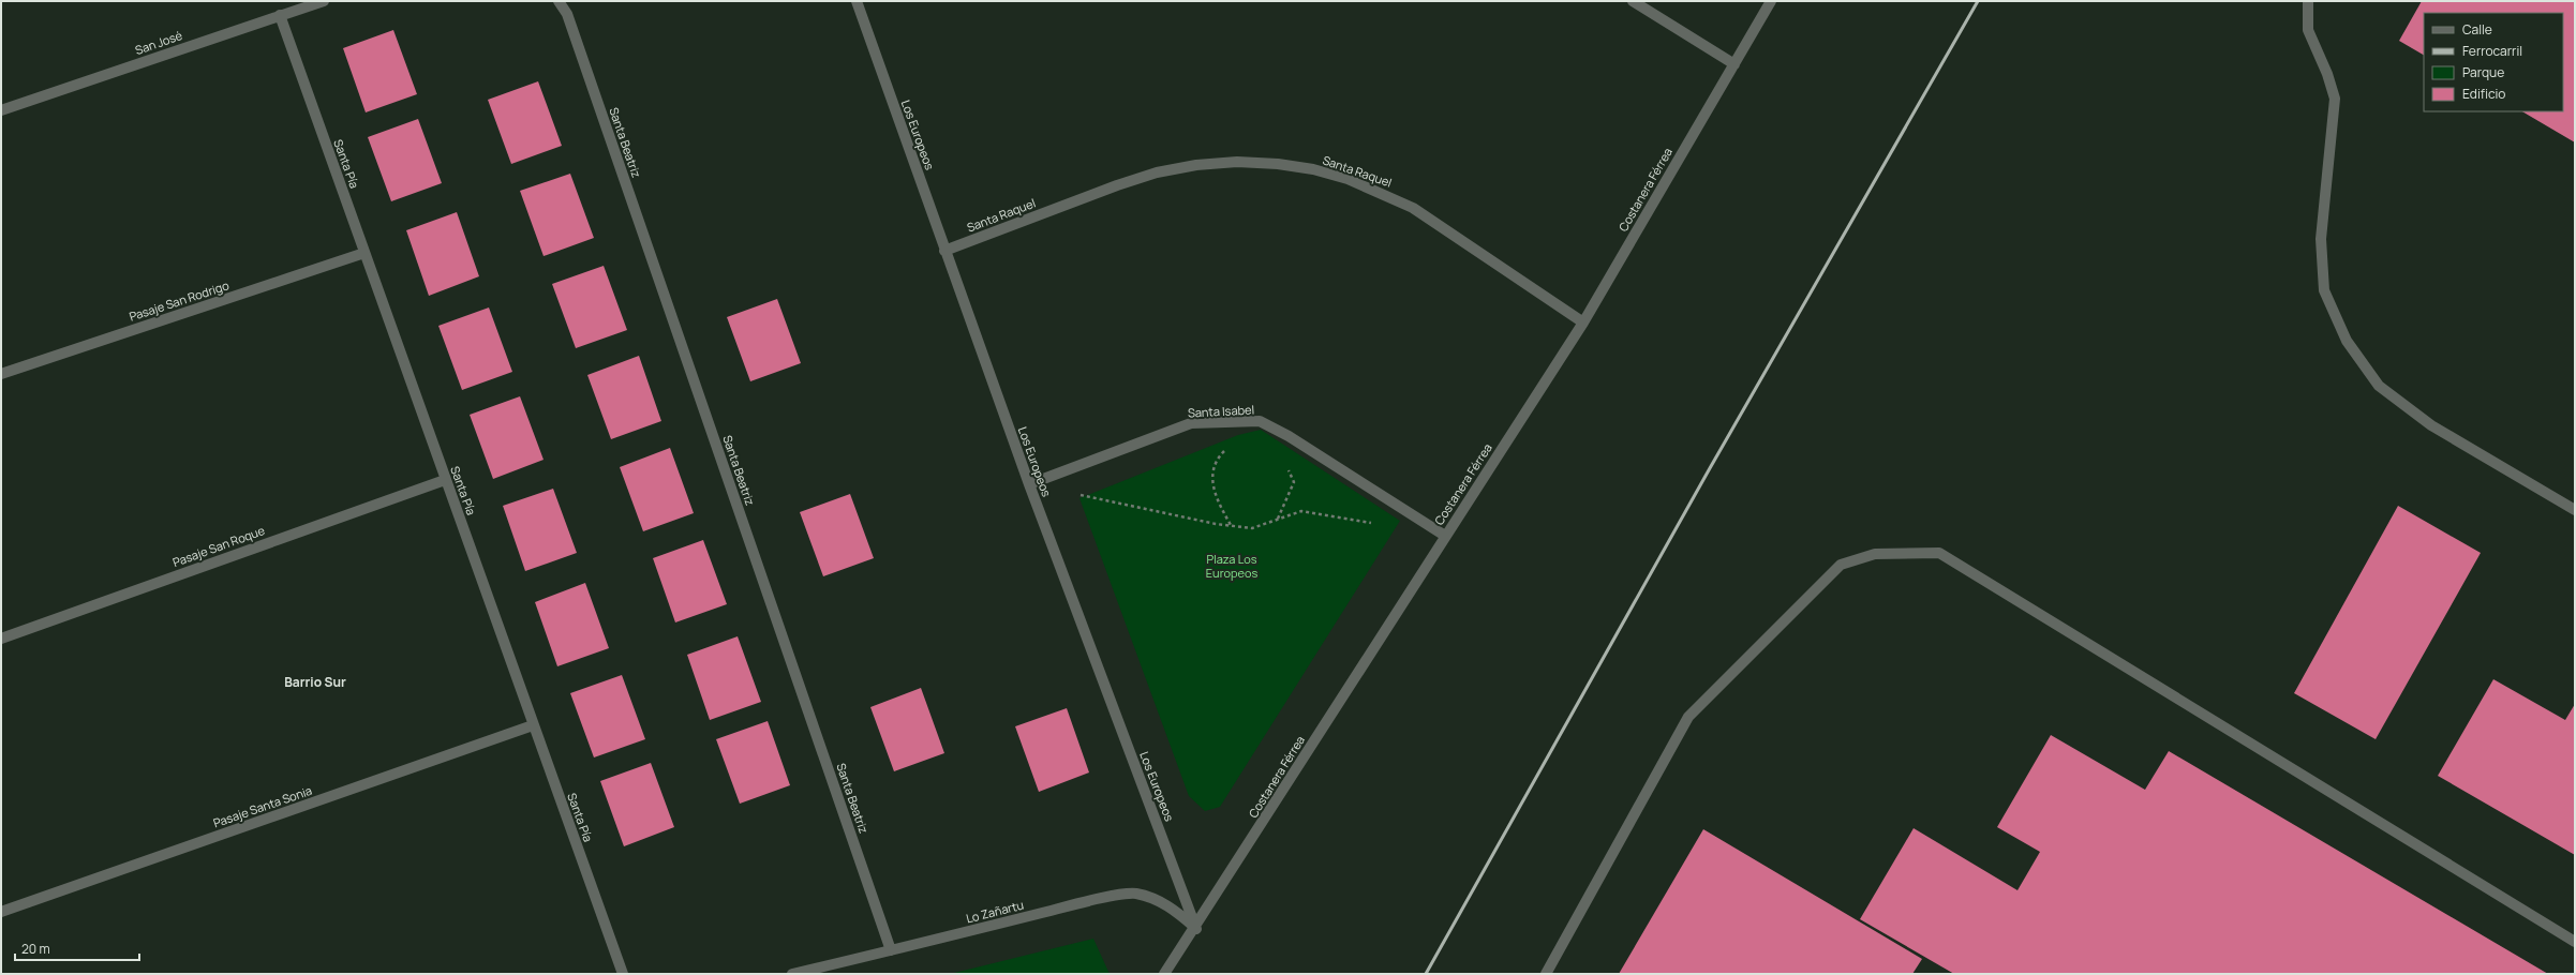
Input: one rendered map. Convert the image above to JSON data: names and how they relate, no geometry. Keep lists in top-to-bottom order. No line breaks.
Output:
{"streets":{"street":["San José","Los Europeos","Santa Beatriz","Santa Pía","Santa Raquel","Costanera Férrea","Pasaje San Rodrigo","Santa Isabel","Pasaje San Roque","Pasaje Santa Sonia","Lo Zañartu"]},"crossings":[["San José","Santa Pía"],["Los Europeos","Santa Raquel"],["Los Europeos","Costanera Férrea"],["Los Europeos","Santa Isabel"],["Los Europeos","Lo Zañartu"],["Santa Beatriz","Lo Zañartu"],["Santa Pía","Pasaje San Rodrigo"],["Santa Pía","Pasaje San Roque"],["Santa Pía","Pasaje Santa Sonia"],["Santa Raquel","Costanera Férrea"],["Costanera Férrea","Santa Isabel"],["Costanera Férrea","Lo Zañartu"]],"districts":["Barrio Sur"],"parks":["Plaza Los Europeos"],"legend":["Calle","Ferrocarril","Parque","Edificio"],"scale_bar":"20 m"}
